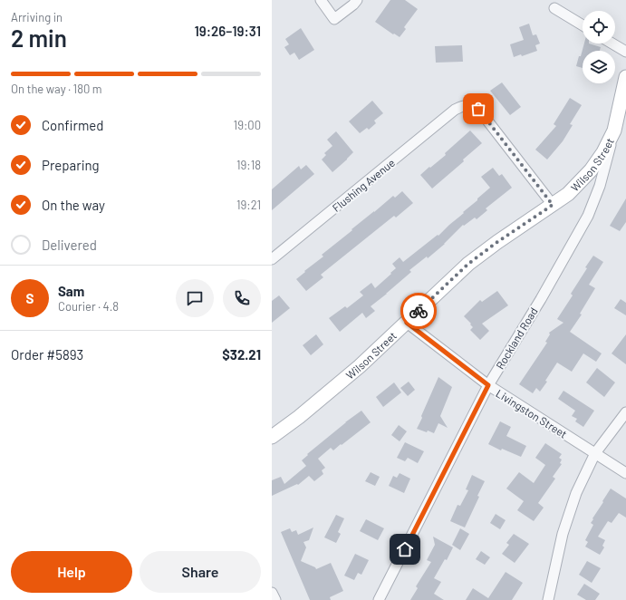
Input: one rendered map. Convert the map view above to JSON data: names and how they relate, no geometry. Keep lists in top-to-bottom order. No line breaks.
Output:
{"streets":{"main road":["Wilson Street"],"street":["Flushing Avenue","Rockland Road","Livingston Street"]},"crossings":[["Wilson Street","Flushing Avenue"],["Wilson Street","Rockland Road"],["Wilson Street","Livingston Street"],["Rockland Road","Livingston Street"]],"page":{"heading":["2 min","Arriving in","19:26–19:31"],"panel":["Sam","Courier · 4.8","Order #5893","$32.21"],"bar":"On the way · 180 m","list":[["Confirmed","19:00"],["Preparing","19:18"],["On the way","19:21"],"Delivered"],"round":"S","buttons":["Help","Share"]}}
